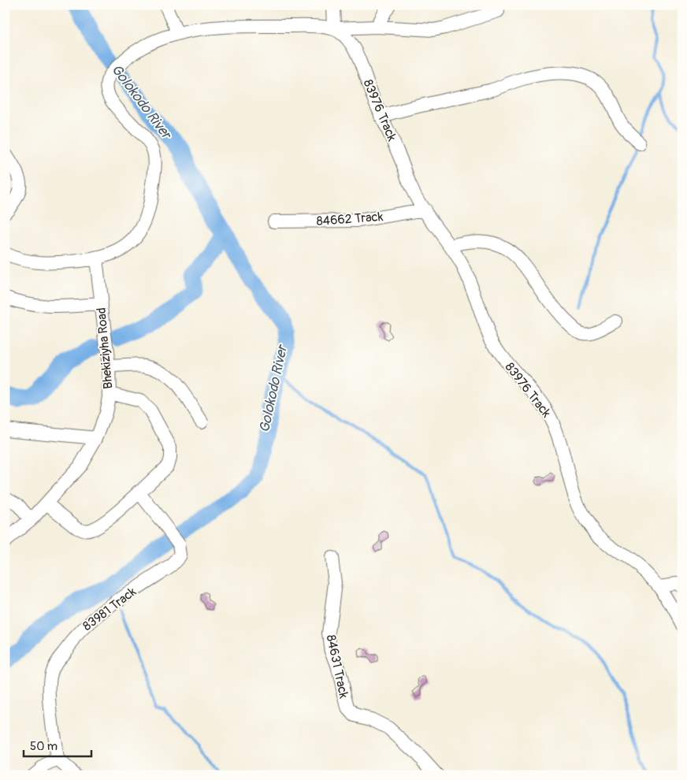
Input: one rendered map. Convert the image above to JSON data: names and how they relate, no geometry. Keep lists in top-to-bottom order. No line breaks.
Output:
{"streets":{"street":["83976 Track","84662 Track","Bhekiziyha Road","83981 Track","84631 Track"]},"crossings":[["83976 Track","84662 Track"]],"water":["Golokodo River"],"scale_bar":"50 m"}
